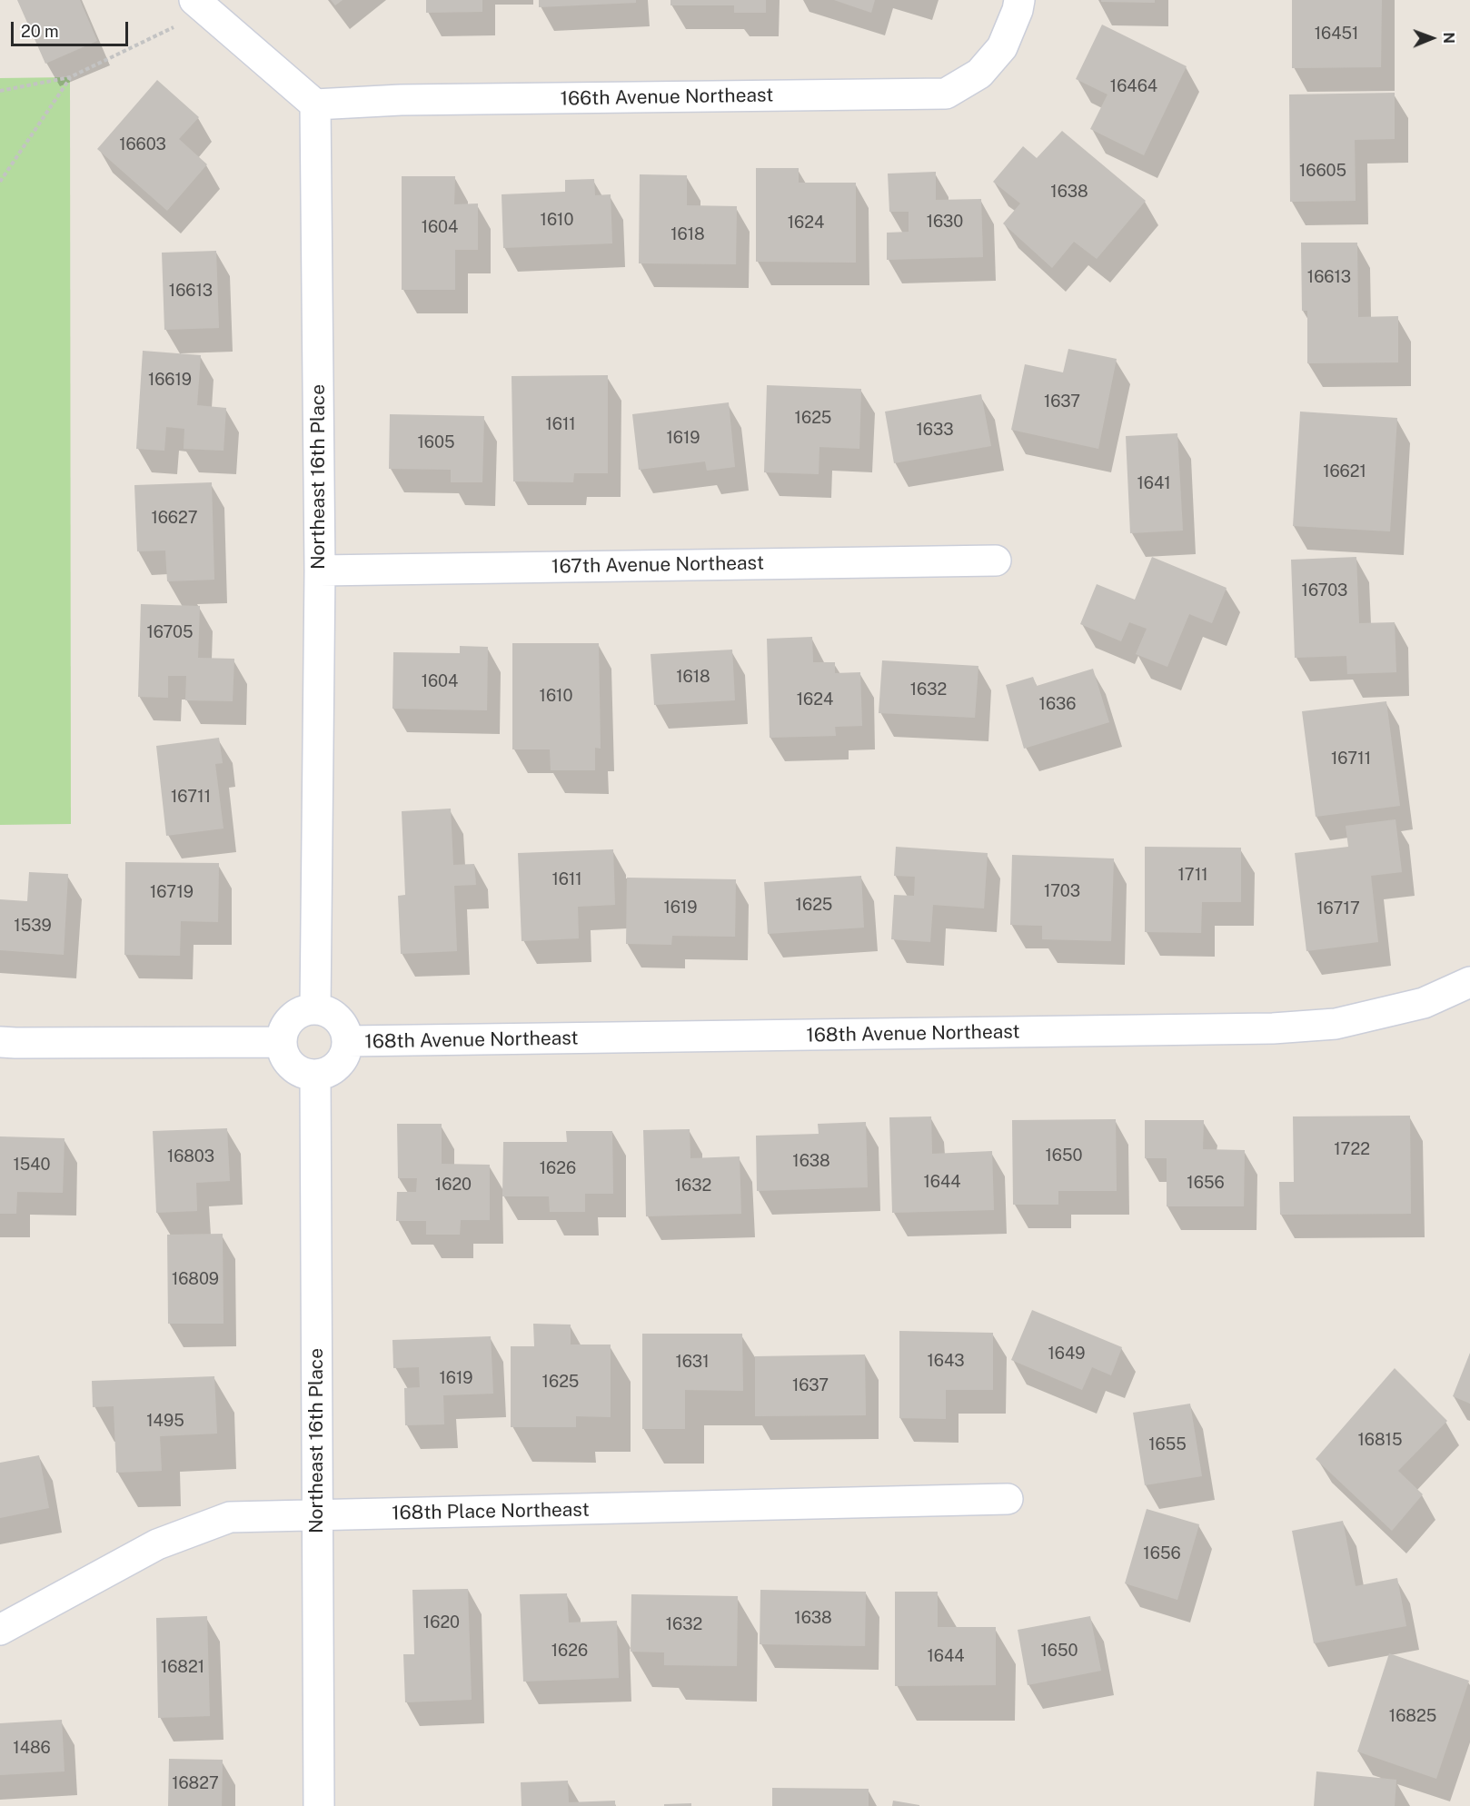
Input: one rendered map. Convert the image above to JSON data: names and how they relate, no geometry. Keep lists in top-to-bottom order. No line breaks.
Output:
{"streets":{"street":["166th Avenue Northeast","Northeast 16th Place","167th Avenue Northeast","168th Avenue Northeast","168th Place Northeast"]},"crossings":[["166th Avenue Northeast","Northeast 16th Place"],["Northeast 16th Place","167th Avenue Northeast"],["Northeast 16th Place","168th Avenue Northeast"],["Northeast 16th Place","168th Place Northeast"]],"house_numbers":["16451","16464","16603","16605","1638","1610","1630","1624","1604","1618","16613","16613","16619","1637","1625","1611","1633","1619","1605","16621","1641","16627","16703","16705","1618","1604","1632","1610","1624","1636","16711","16711","1711","1611","1703","16719","1625","1619","16717","1539","1722","1650","16803","1638","1540","1626","1644","1656","1620","1632","16809","1649","1643","1631","1619","1625","1637","1495","16815","1655","1656","1638","1620","1632","1626","1650","1644","16821","16825","1486","16827"],"scale_bar":"20 m","north":"right"}
